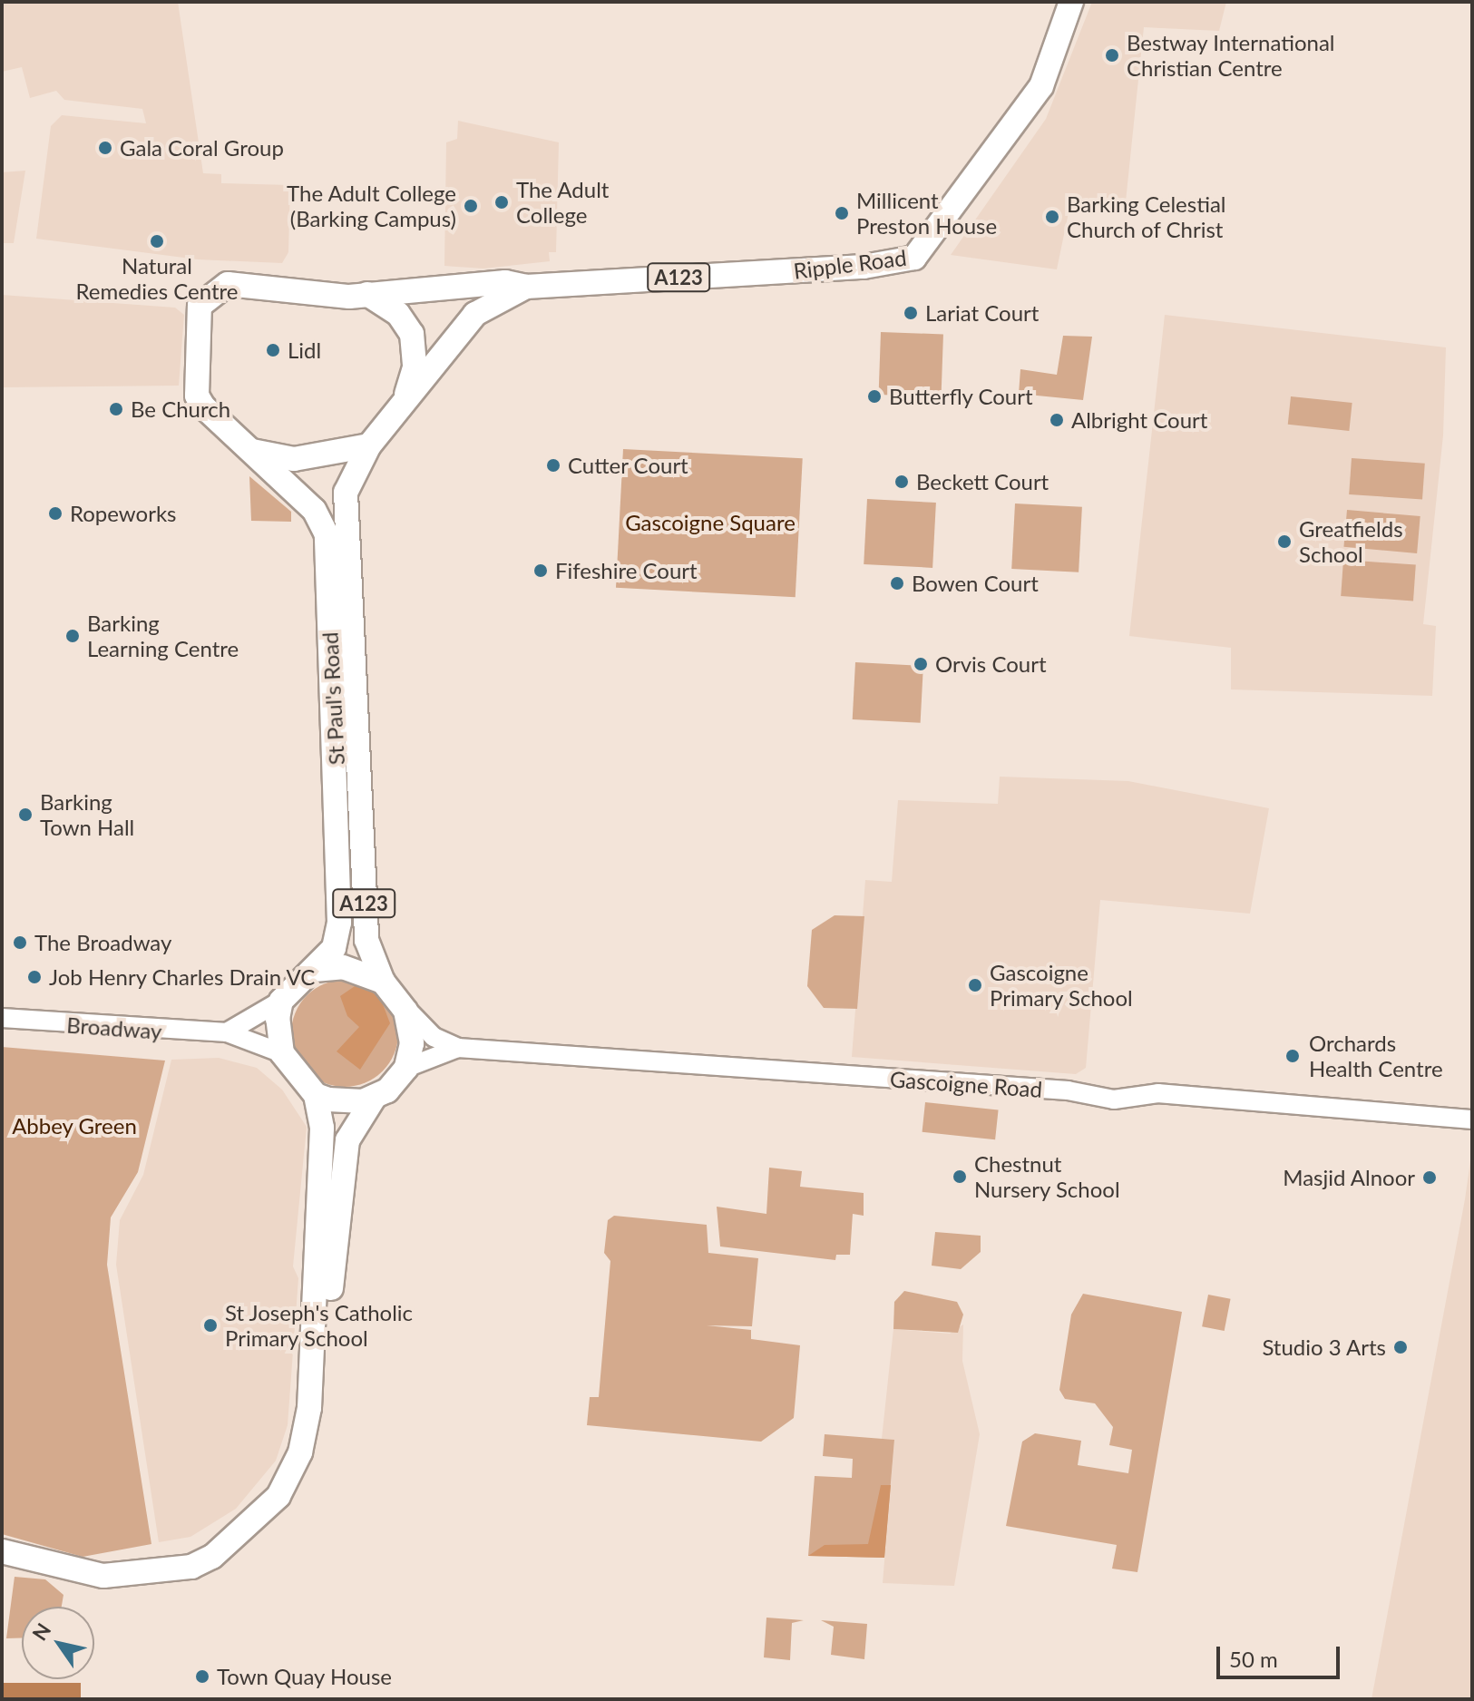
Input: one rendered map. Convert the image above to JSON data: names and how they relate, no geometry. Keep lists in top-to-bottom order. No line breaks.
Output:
{"streets":{"main road":["Ripple Road","A123","St Paul's Road"],"street":["Broadway","Gascoigne Road"]},"crossings":[["Ripple Road","A123"],["Ripple Road","St Paul's Road"],["A123","St Paul's Road"],["St Paul's Road","Broadway"],["St Paul's Road","Gascoigne Road"],["Broadway","Gascoigne Road"]],"parks":["Gascoigne Square","Abbey Green"],"places":["Bestway International Christian Centre","Gala Coral Group","The Adult College","The Adult College (Barking Campus)","Millicent Preston House","Barking Celestial Church of Christ","Natural Remedies Centre","Lariat Court","Lidl","Butterfly Court","Be Church","Albright Court","Cutter Court","Beckett Court","Ropeworks","Greatfields School","Fifeshire Court","Bowen Court","Barking Learning Centre","Orvis Court","Barking Town Hall","The Broadway","Job Henry Charles Drain VC","Gascoigne Primary School","Orchards Health Centre","Chestnut Nursery School","Masjid Alnoor","St Joseph's Catholic Primary School","Studio 3 Arts","Town Quay House"],"scale_bar":"50 m","north":"top left"}
